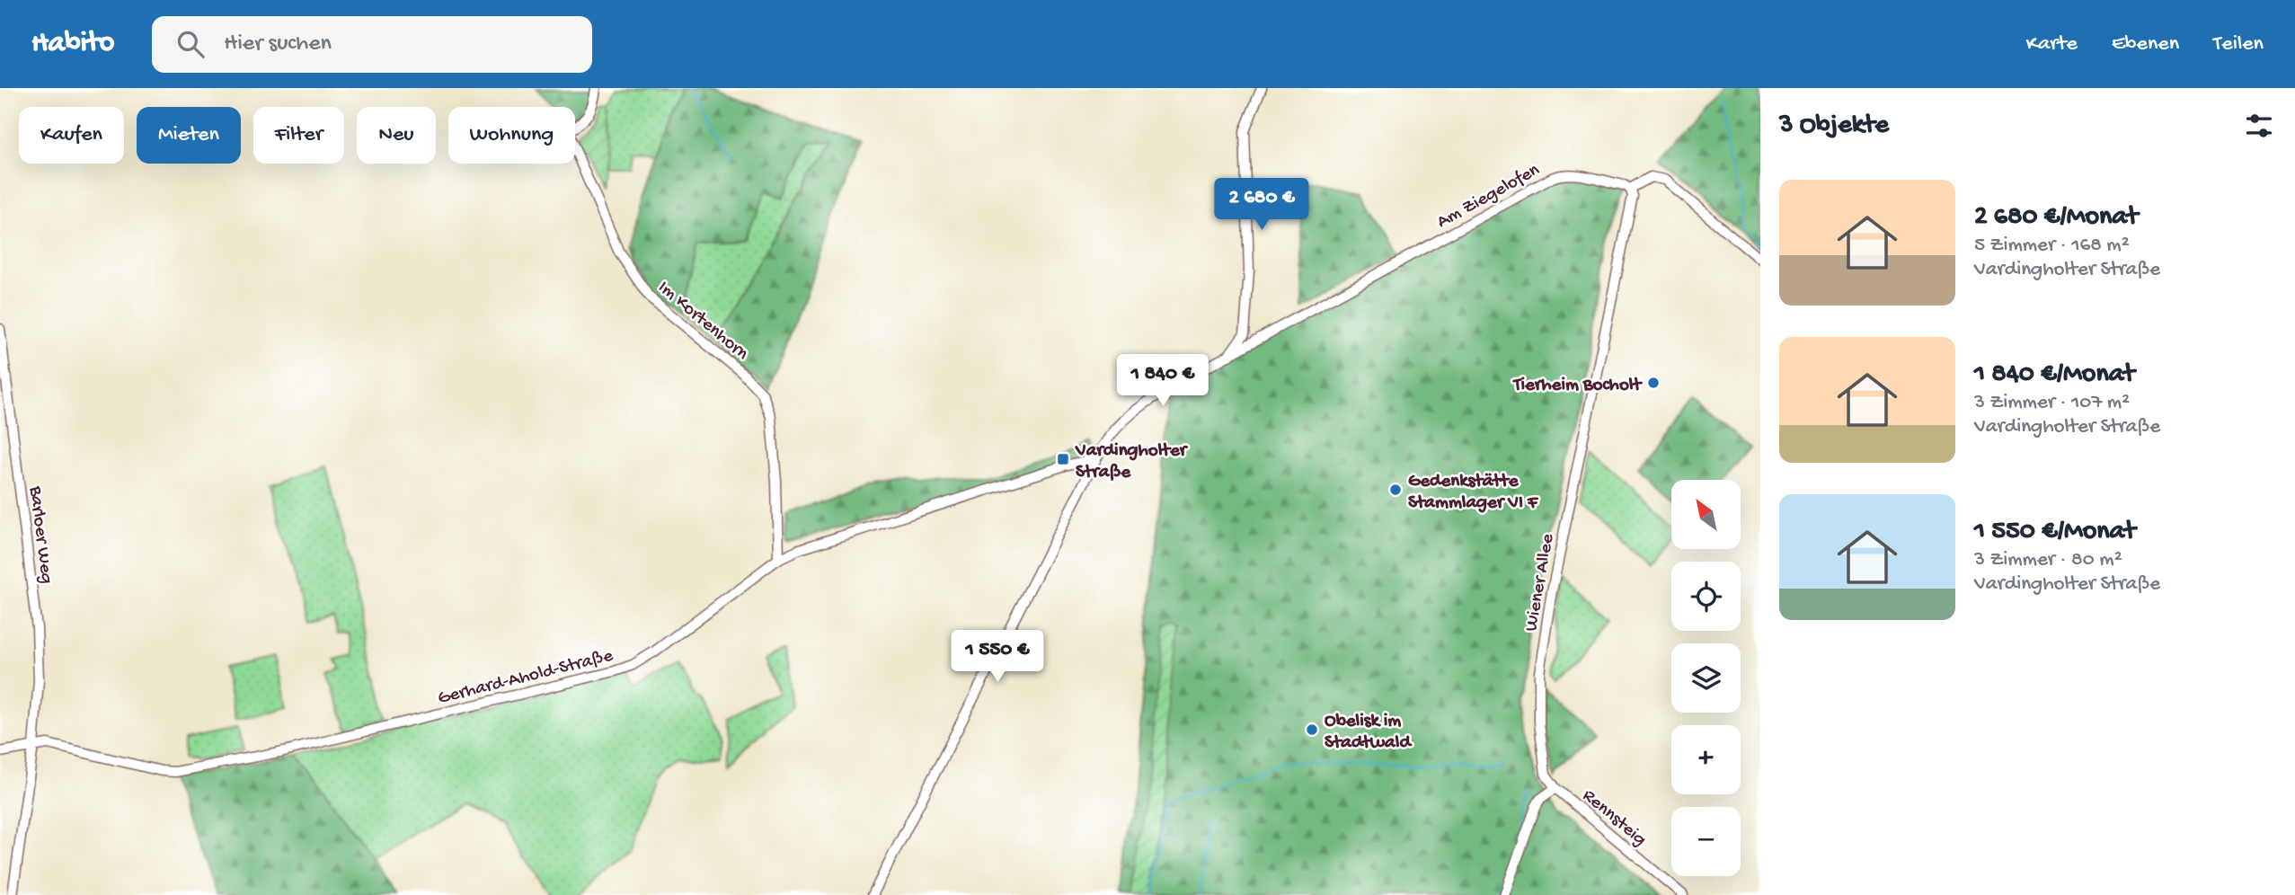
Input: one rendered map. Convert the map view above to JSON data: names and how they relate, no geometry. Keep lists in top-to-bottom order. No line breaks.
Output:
{"streets":{"street":["Am Ziegelofen","Im Kortenhorn","Barloer Weg","Wiener Allee","Gerhard-Ahold-Straße","Rennsteig"]},"crossings":[["Am Ziegelofen","Wiener Allee"],["Im Kortenhorn","Gerhard-Ahold-Straße"],["Barloer Weg","Gerhard-Ahold-Straße"],["Wiener Allee","Rennsteig"]],"places":{"other":["Tierheim Bocholt","Gedenkstätte Stammlager VI F","Obelisk im Stadtwald"],"transit":["Vardingholter Straße"]},"north":"top left","page":{"header":"Habito","search":"Hier suchen","nav":["Karte","Ebenen","Teilen"],"heading":"3 Objekte","chip":["Kaufen","Mieten","Filter","Neu","Wohnung"],"list":[{"name":"2 680 €/Monat","note":"5 Zimmer · 168 m² · Vardingholter Straße"},{"name":"1 840 €/Monat","note":"3 Zimmer · 107 m² · Vardingholter Straße"},{"name":"1 550 €/Monat","note":"3 Zimmer · 80 m² · Vardingholter Straße"}],"price":["2 680 €","1 840 €","1 550 €"],"map_buttons":["+","−"]}}
